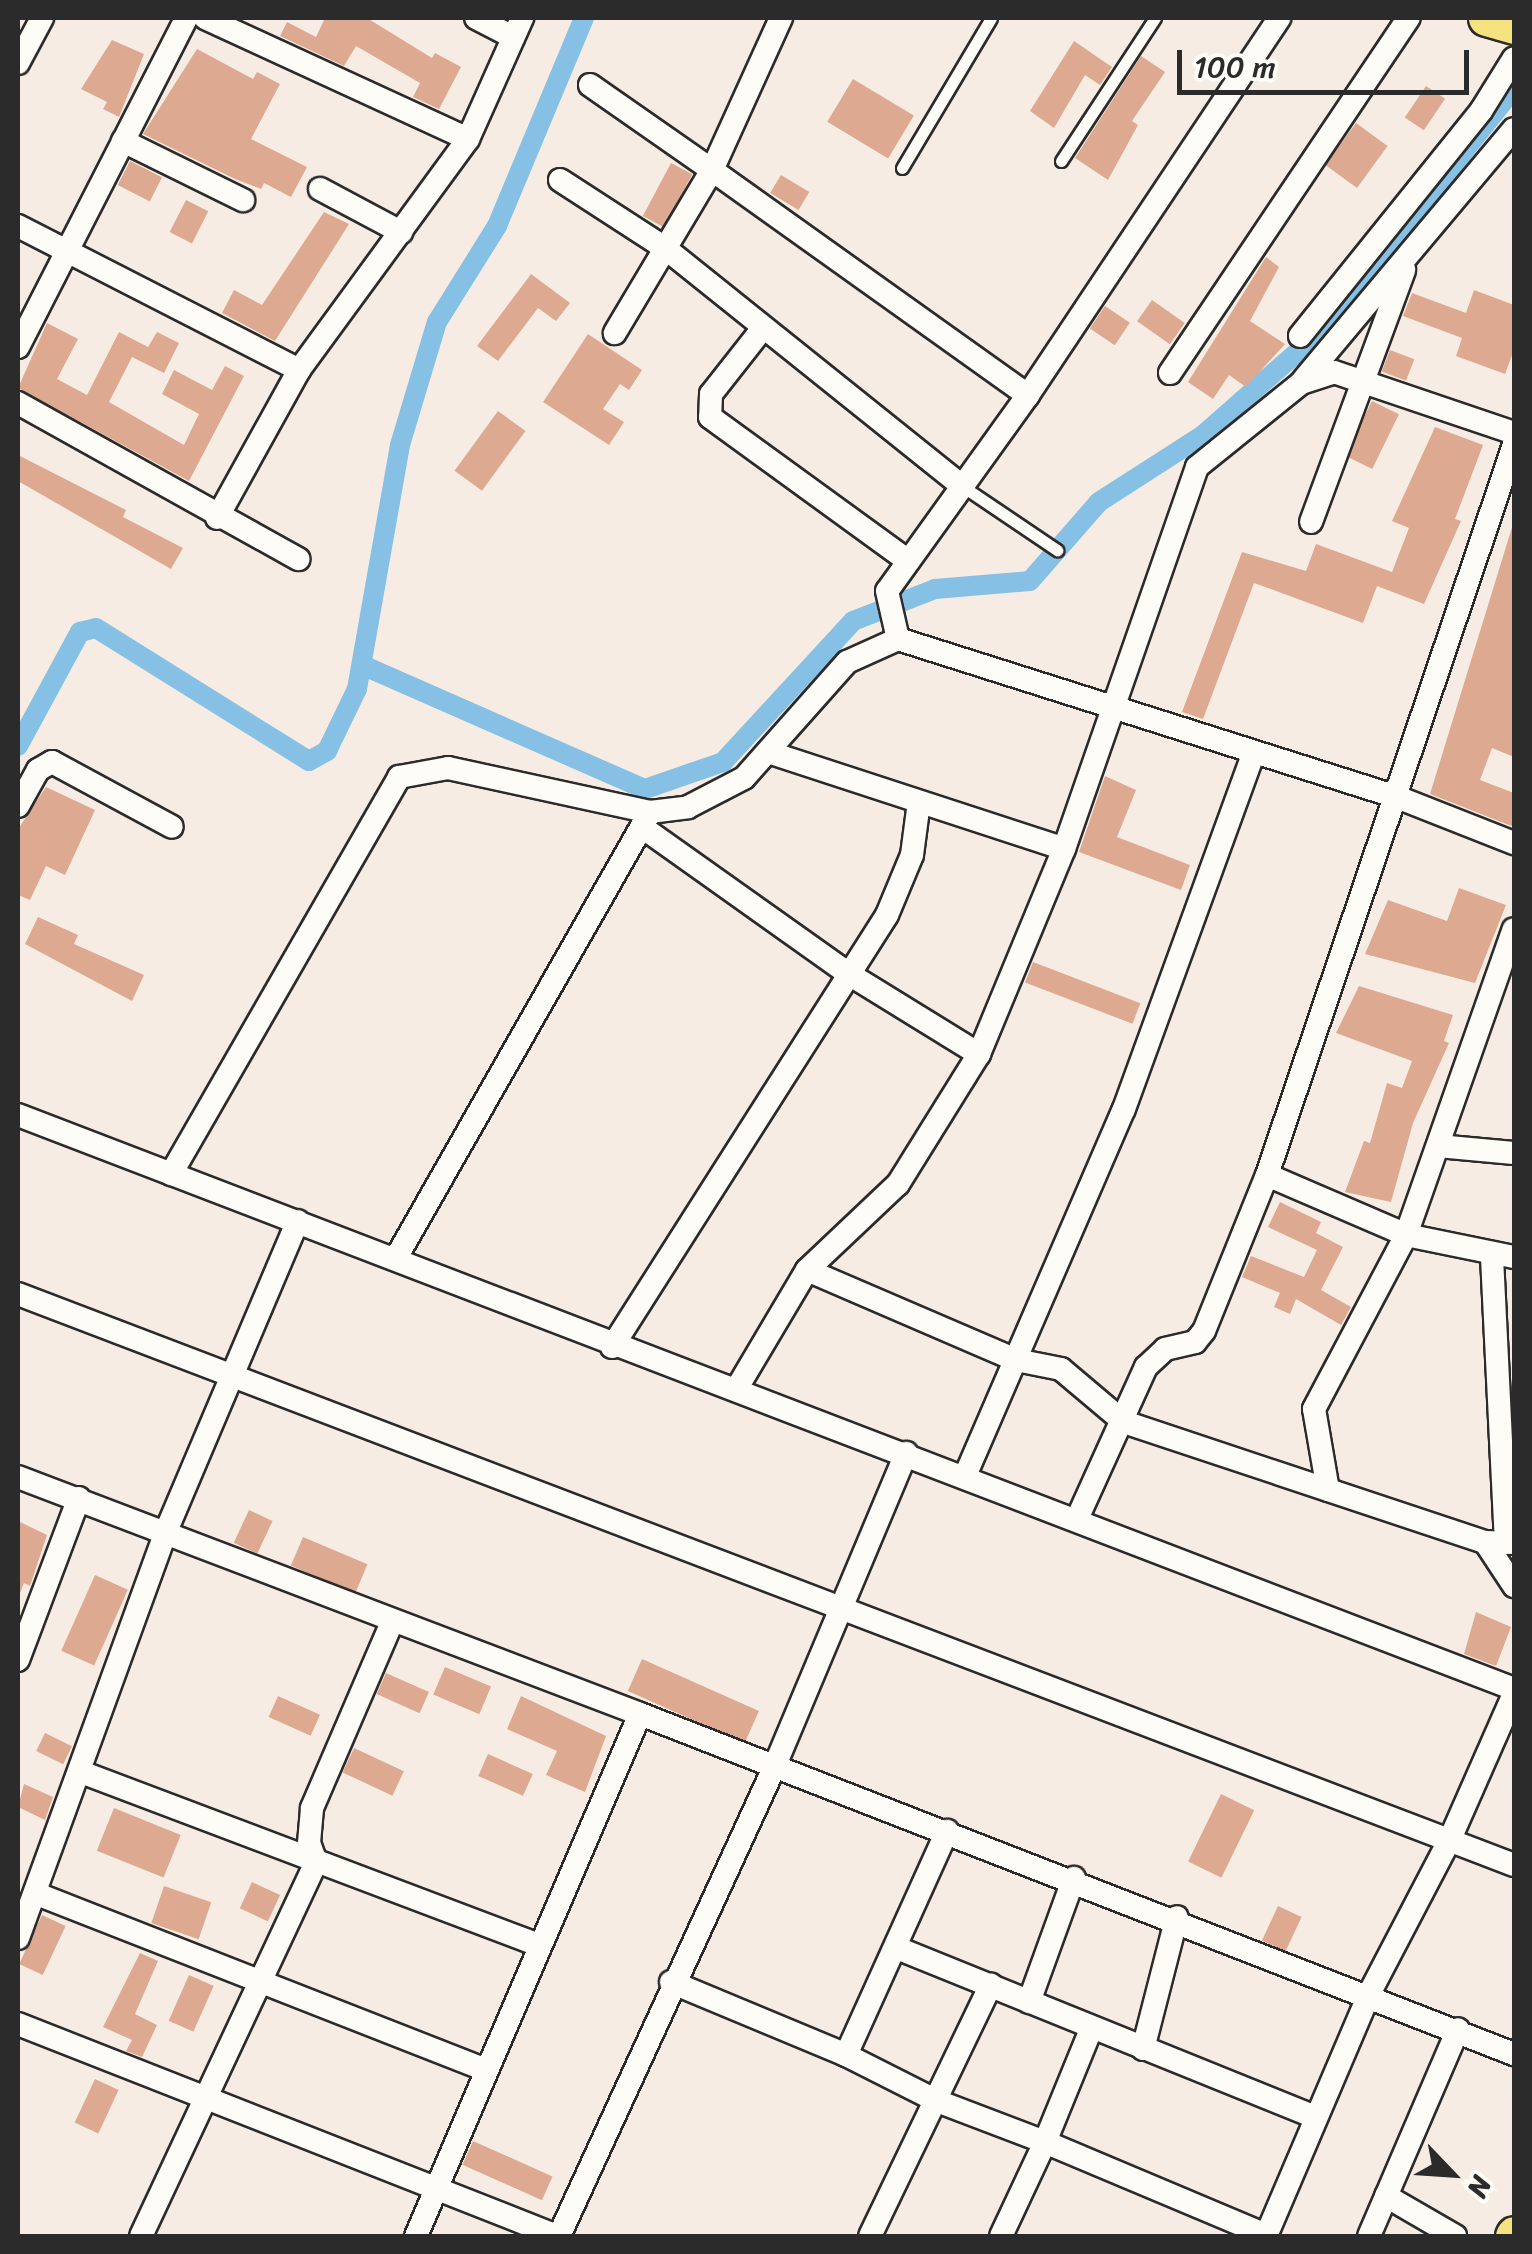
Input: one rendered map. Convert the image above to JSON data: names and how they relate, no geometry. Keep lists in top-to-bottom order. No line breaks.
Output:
{"scale_bar":"100 m","north":"bottom right"}
